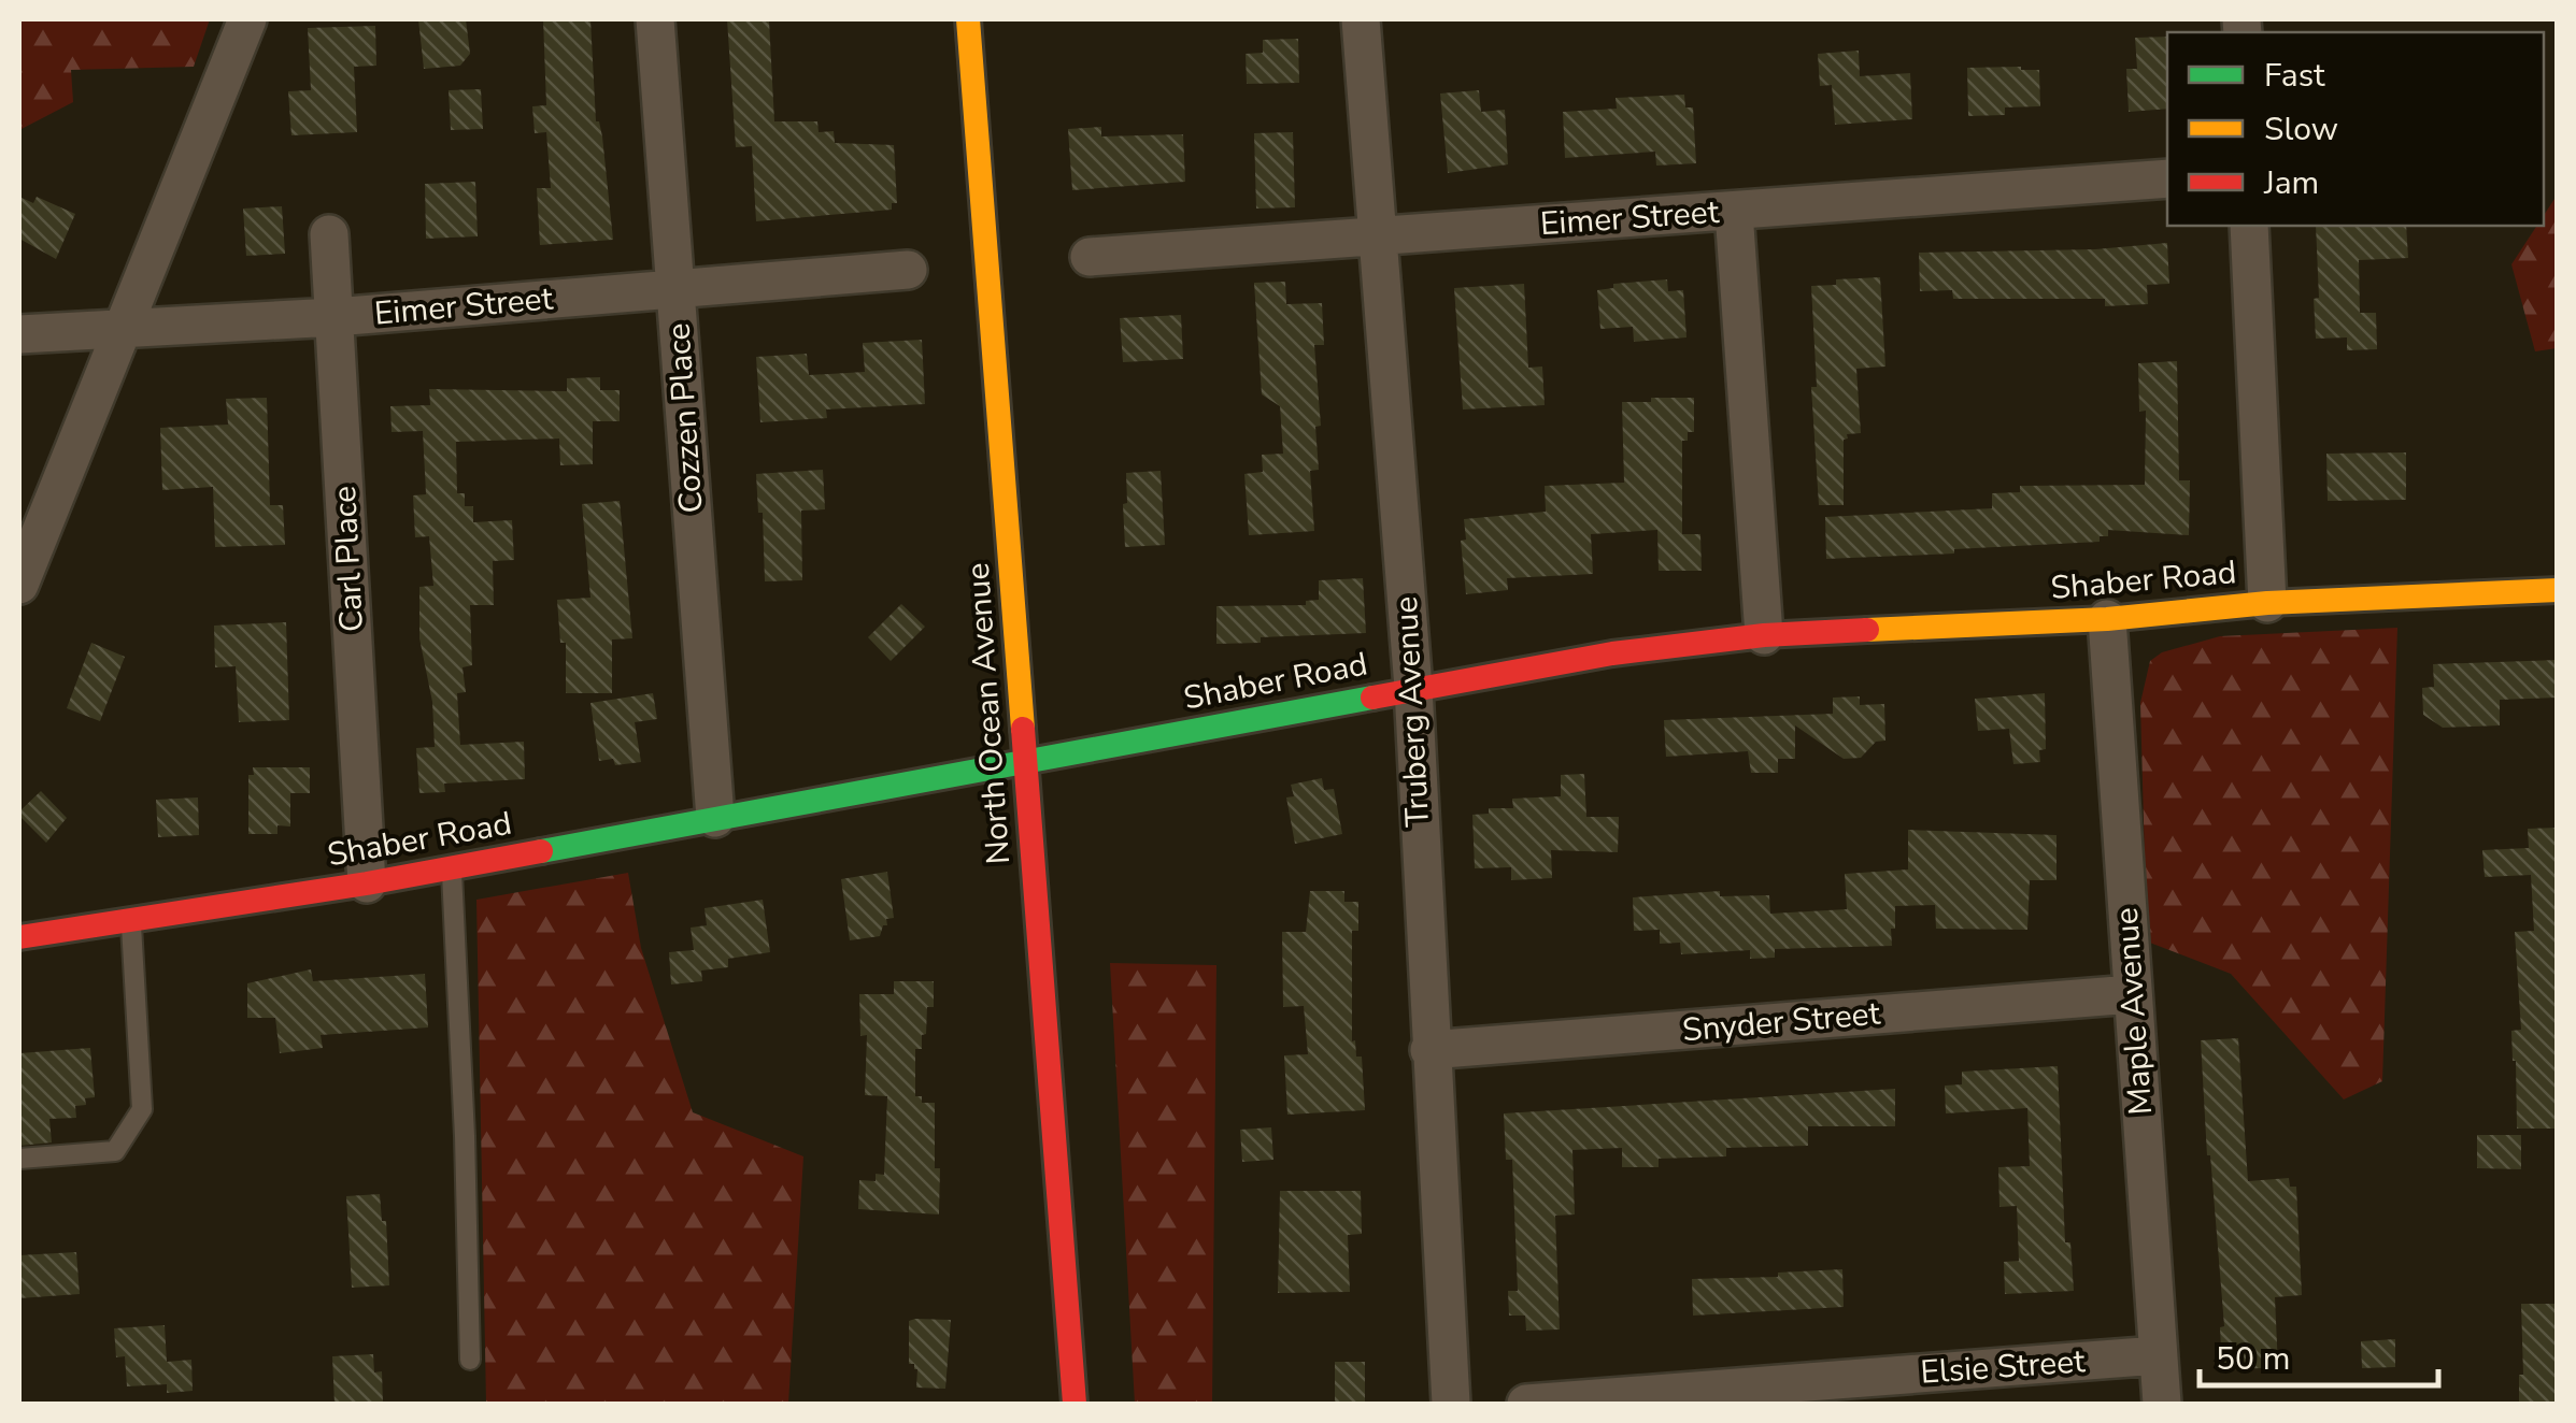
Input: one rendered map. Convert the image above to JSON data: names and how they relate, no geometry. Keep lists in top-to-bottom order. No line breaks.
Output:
{"streets":{"street":["Eimer Street","Cozzen Place","Carl Place","Shaber Road","Truberg Avenue","North Ocean Avenue","Maple Avenue","Snyder Street","Elsie Street"]},"crossings":[["Eimer Street","Cozzen Place"],["Eimer Street","Carl Place"],["Eimer Street","Truberg Avenue"],["Cozzen Place","Shaber Road"],["Carl Place","Shaber Road"],["Shaber Road","Truberg Avenue"],["Shaber Road","North Ocean Avenue"],["Shaber Road","Maple Avenue"],["Truberg Avenue","Snyder Street"],["Maple Avenue","Snyder Street"],["Maple Avenue","Elsie Street"]],"legend":["Fast","Slow","Jam"],"scale_bar":"50 m"}
